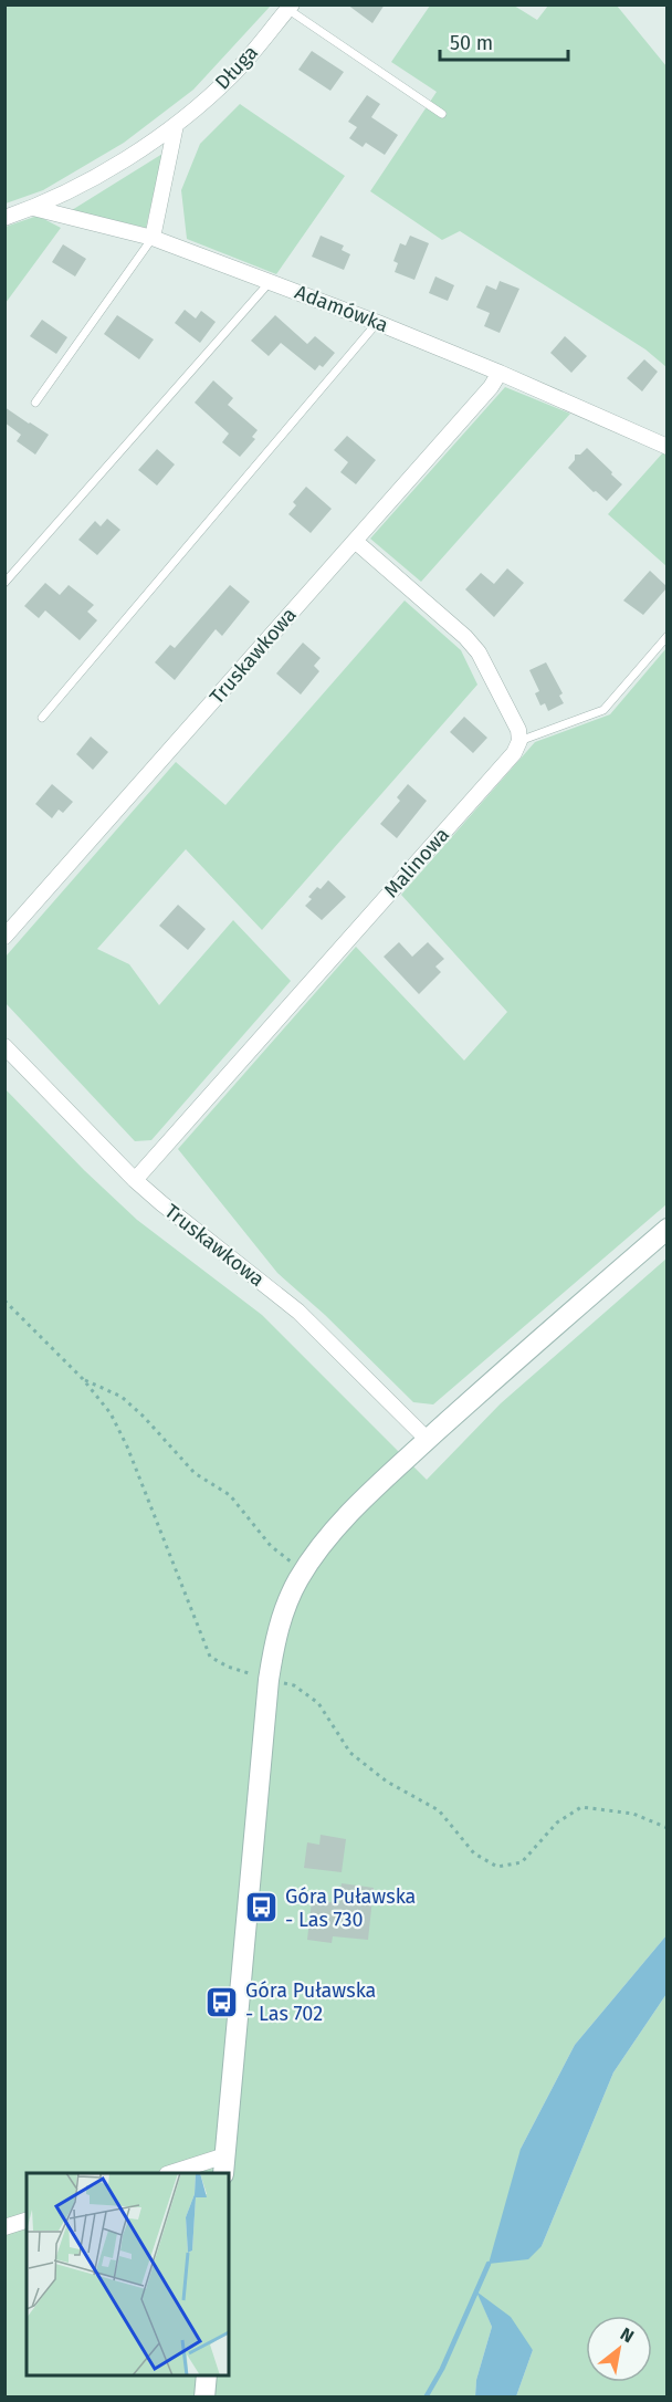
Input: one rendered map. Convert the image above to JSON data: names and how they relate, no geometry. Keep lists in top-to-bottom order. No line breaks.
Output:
{"streets":{"street":["Długa","Adamówka","Truskawkowa","Malinowa"]},"crossings":[["Długa","Adamówka"],["Adamówka","Truskawkowa"],["Truskawkowa","Malinowa"]],"places":{"bus stop":["Góra Puławska - Las 730","Góra Puławska - Las 702"]},"scale_bar":"50 m","north":"top right"}
